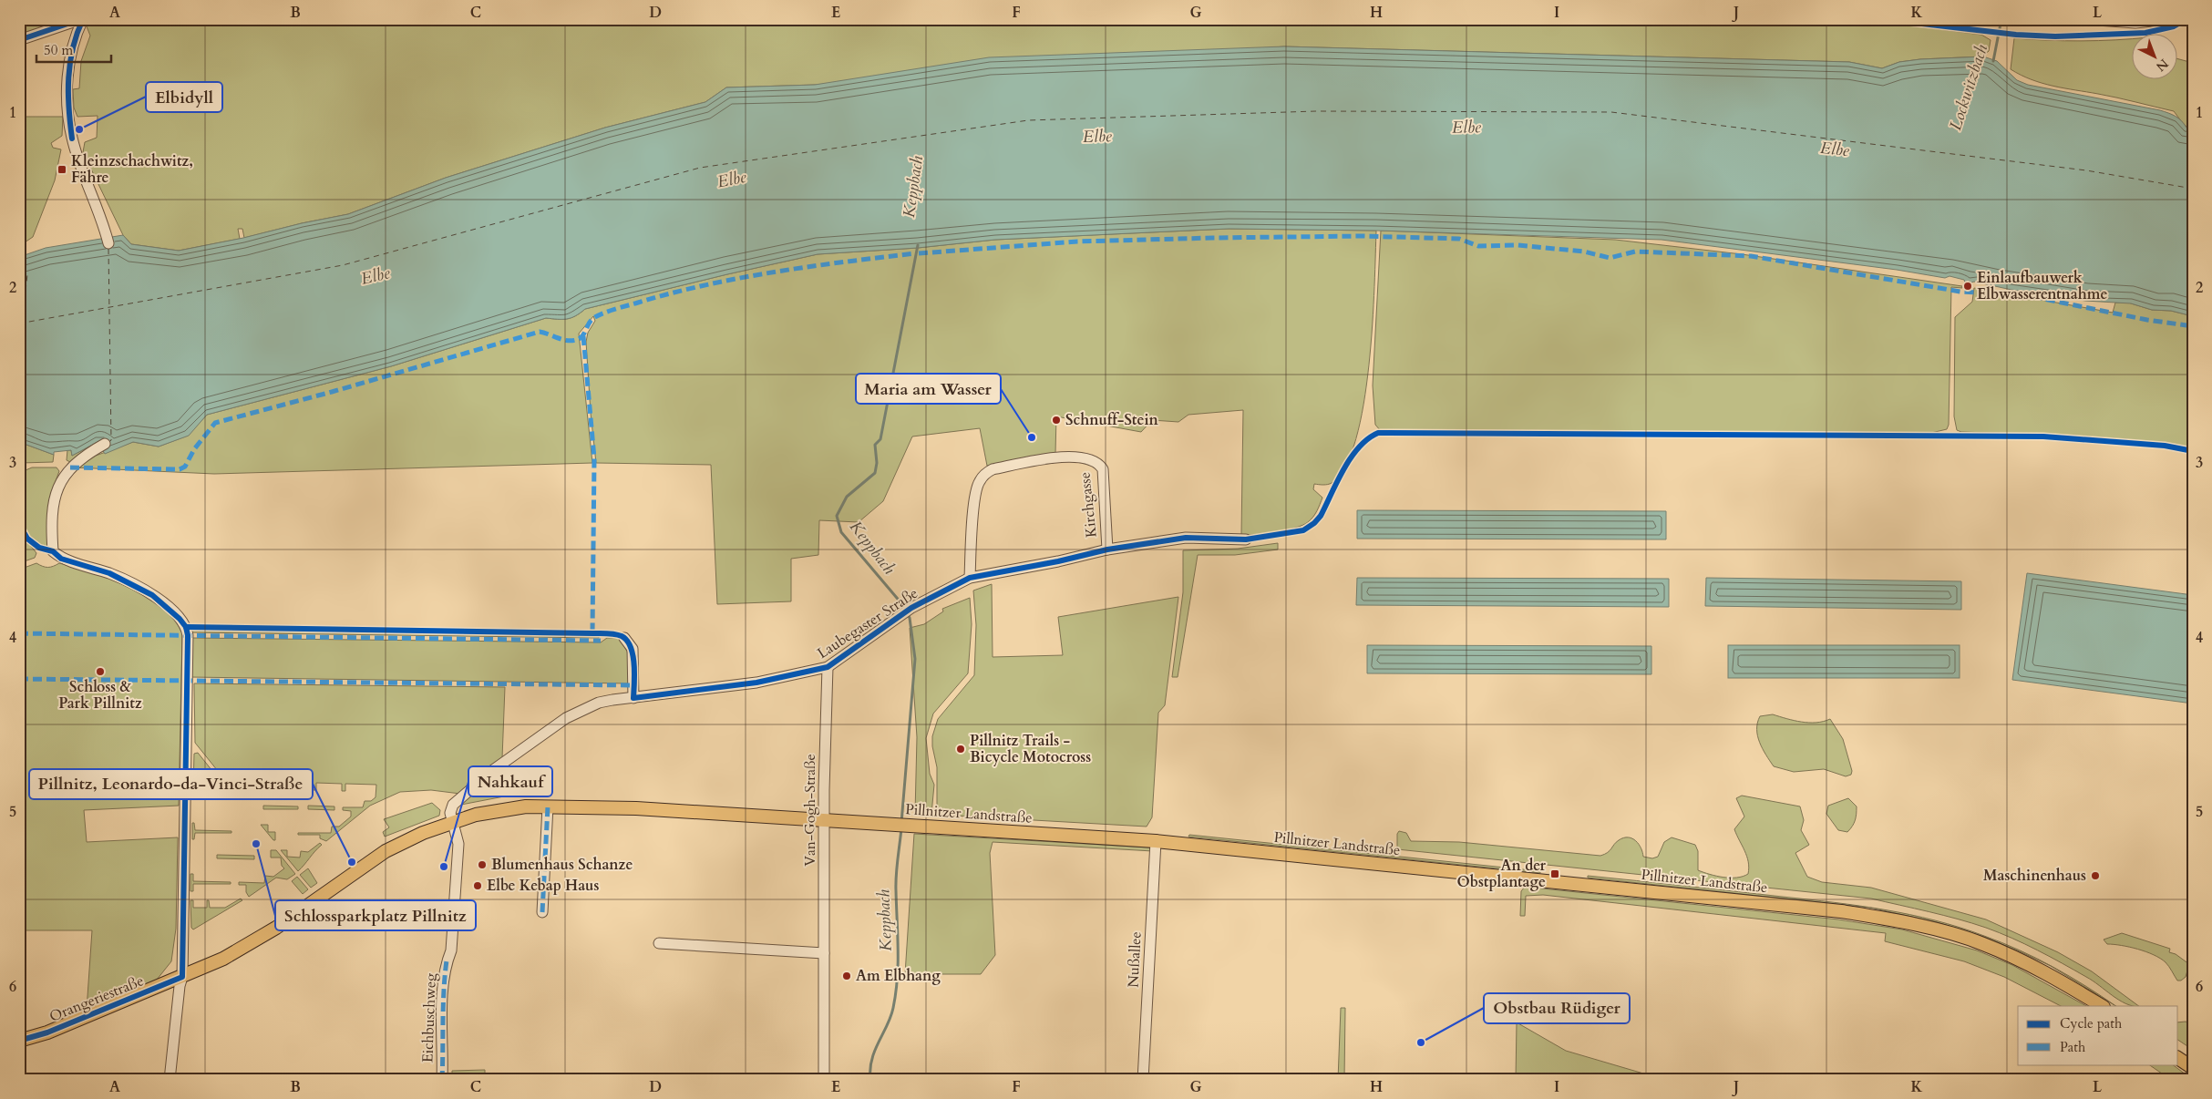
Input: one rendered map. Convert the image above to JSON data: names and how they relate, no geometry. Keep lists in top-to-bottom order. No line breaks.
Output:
{"streets":{"main road":["Pillnitzer Landstraße","Orangeriestraße"],"street":["Kirchgasse","Laubegaster Straße","Van-Gogh-Straße","Nußallee","Eichbuschweg"]},"crossings":[["Kirchgasse","Laubegaster Straße"],["Laubegaster Straße","Van-Gogh-Straße"],["Laubegaster Straße","Pillnitzer Landstraße"],["Laubegaster Straße","Eichbuschweg"],["Van-Gogh-Straße","Pillnitzer Landstraße"],["Pillnitzer Landstraße","Nußallee"],["Pillnitzer Landstraße","Orangeriestraße"],["Pillnitzer Landstraße","Eichbuschweg"]],"water":["Lockwitzbach","Elbe","Keppbach"],"places":{"other":["Elbidyll","Einlaufbauwerk Elbwasserentnahme","Schnuff-Stein","Maria am Wasser","Schloss & Park Pillnitz","Pillnitz Trails - Bicycle Motocross","Schlossparkplatz Pillnitz","Pillnitz, Leonardo-da-Vinci-Straße","Blumenhaus Schanze","Nahkauf","Maschinenhaus","Elbe Kebap Haus","Am Elbhang","Obstbau Rüdiger"],"transit":["Kleinzschachwitz, Fähre","An der Obstplantage"]},"legend":["Cycle path","Path"],"scale_bar":"50 m","north":"bottom right","grid":{"columns":["A","B","C","D","E","F","G","H","I","J","K","L"],"rows":["1","2","3","4","5","6"]}}
